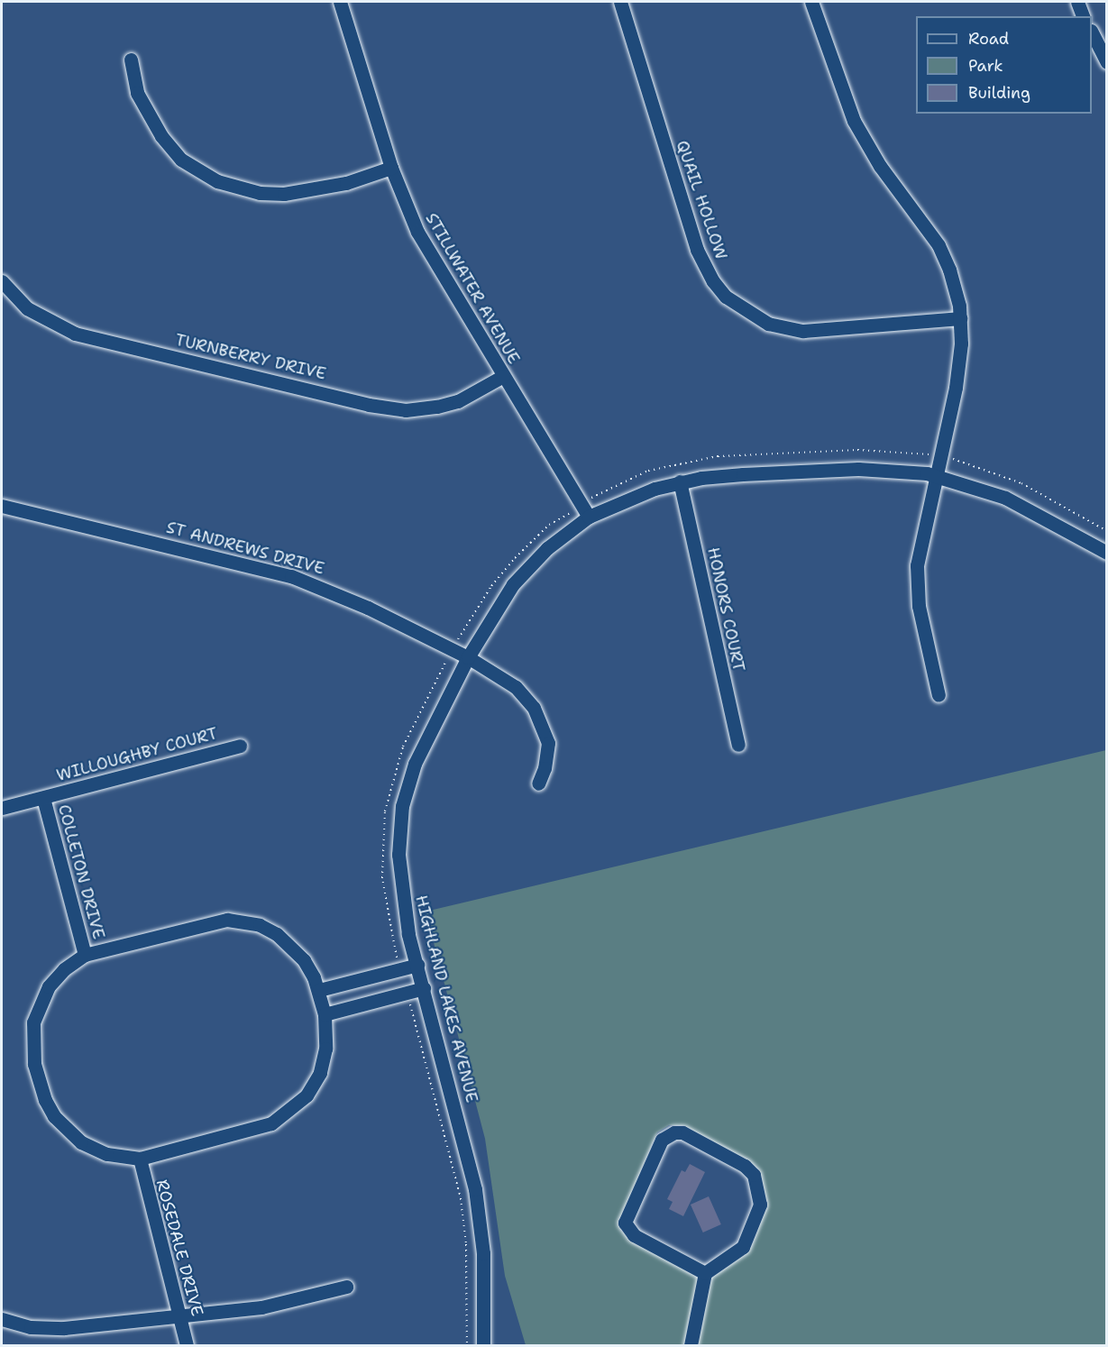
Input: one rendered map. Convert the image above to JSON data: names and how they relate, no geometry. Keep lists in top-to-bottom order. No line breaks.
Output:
{"streets":{"street":["QUAIL HOLLOW","STILLWATER AVENUE","TURNBERRY DRIVE","ST ANDREWS DRIVE","HONORS COURT","WILLOUGHBY COURT","COLLETON DRIVE","HIGHLAND LAKES AVENUE","ROSEDALE DRIVE"]},"crossings":[["STILLWATER AVENUE","TURNBERRY DRIVE"],["STILLWATER AVENUE","HIGHLAND LAKES AVENUE"],["ST ANDREWS DRIVE","HIGHLAND LAKES AVENUE"],["HONORS COURT","HIGHLAND LAKES AVENUE"],["WILLOUGHBY COURT","COLLETON DRIVE"]],"legend":["Road","Park","Building"]}
